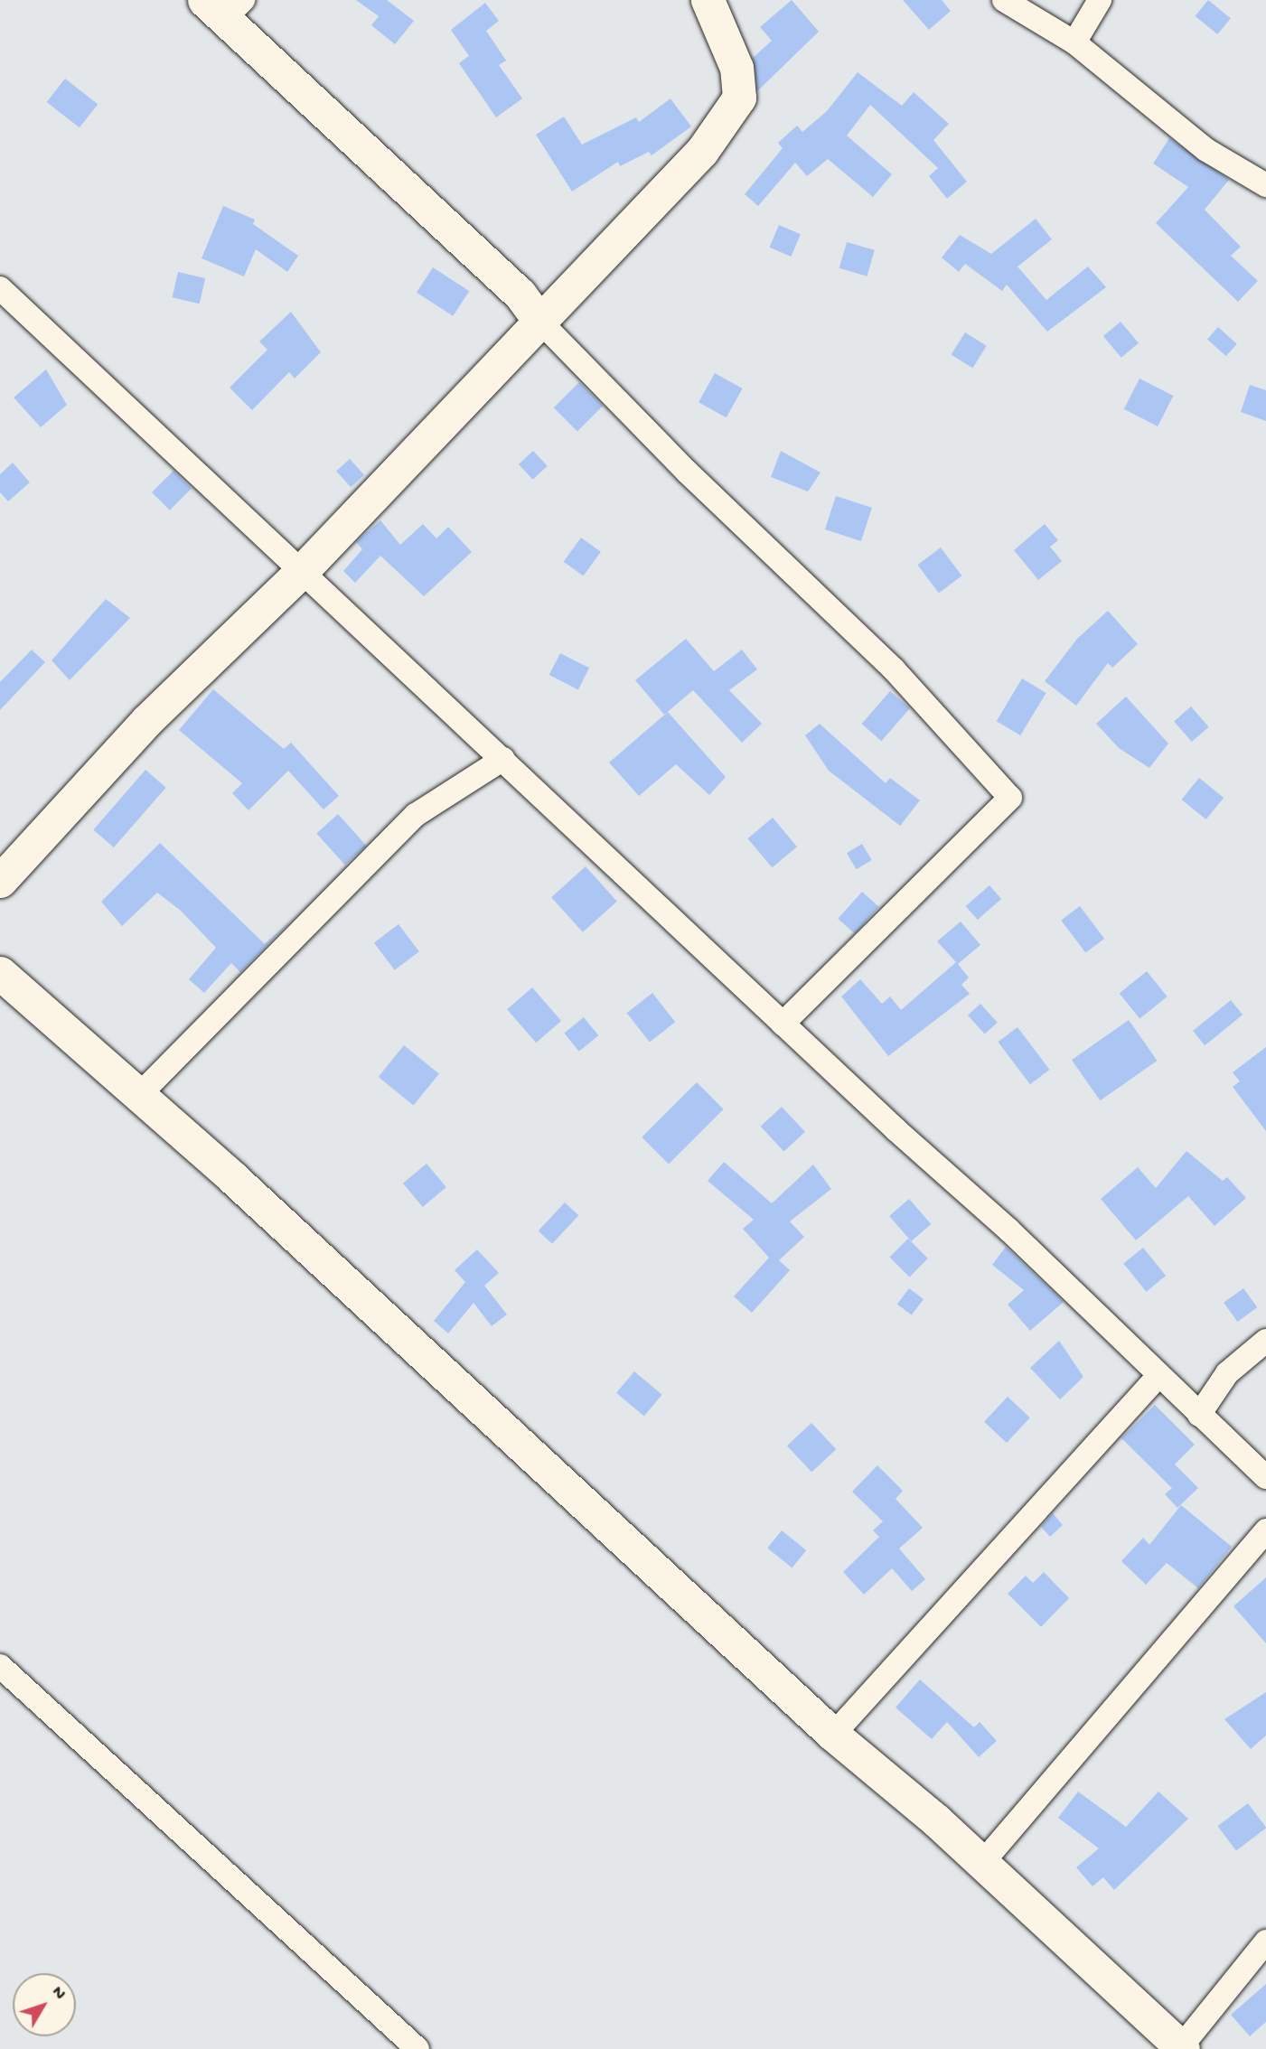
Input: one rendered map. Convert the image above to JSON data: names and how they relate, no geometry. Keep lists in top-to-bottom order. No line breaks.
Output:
{"north":"top right"}
